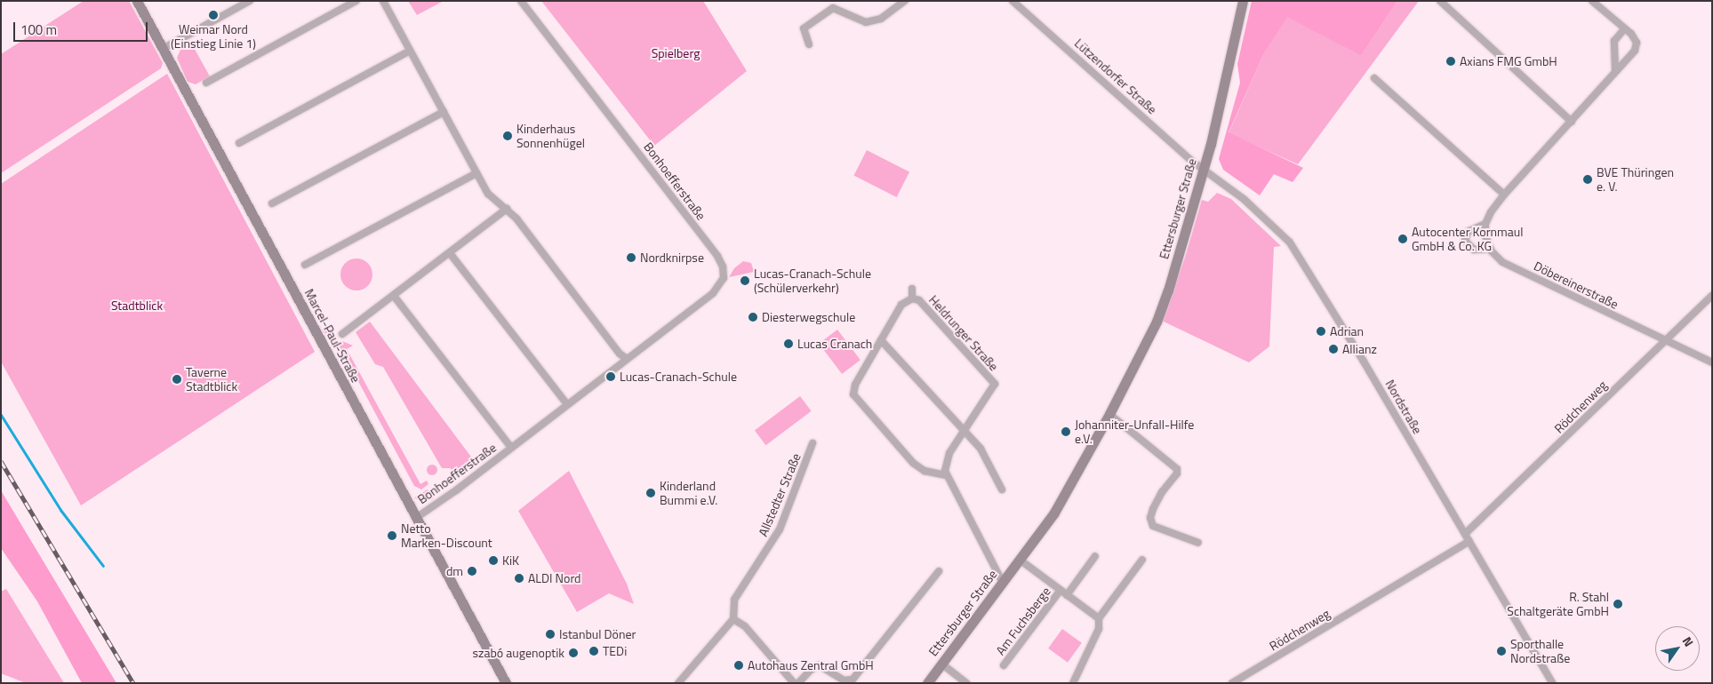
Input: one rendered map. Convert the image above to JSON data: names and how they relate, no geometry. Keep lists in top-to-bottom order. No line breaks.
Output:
{"streets":{"street":["Lützendorfer Straße","Bonhoefferstraße","Ettersburger Straße","Döbereinerstraße","Heldrunger Straße","Marcel-Paul-Straße","Nordstraße","Rödchenweg","Allstedter Straße","Am Fuchsberge"]},"crossings":[["Lützendorfer Straße","Ettersburger Straße"],["Lützendorfer Straße","Nordstraße"],["Bonhoefferstraße","Marcel-Paul-Straße"],["Ettersburger Straße","Nordstraße"],["Döbereinerstraße","Rödchenweg"],["Nordstraße","Rödchenweg"]],"parks":["Spielberg","Stadtblick"],"places":["Weimar Nord (Einstieg Linie 1)","Axians FMG GmbH","Kinderhaus Sonnenhügel","BVE Thüringen e. V.","Autocenter Kornmaul GmbH & Co. KG","Nordknirpse","Lucas-Cranach-Schule (Schülerverkehr)","Diesterwegschule","Adrian","Lucas Cranach","Allianz","Lucas-Cranach-Schule","Taverne Stadtblick","Johanniter-Unfall-Hilfe e.V.","Kinderland Bummi e.V.","Netto Marken-Discount","KiK","dm","ALDI Nord","R. Stahl Schaltgeräte GmbH","Istanbul Döner","TEDi","Sporthalle Nordstraße","szabó augenoptik","Autohaus Zentral GmbH"],"scale_bar":"100 m","north":"top right"}
